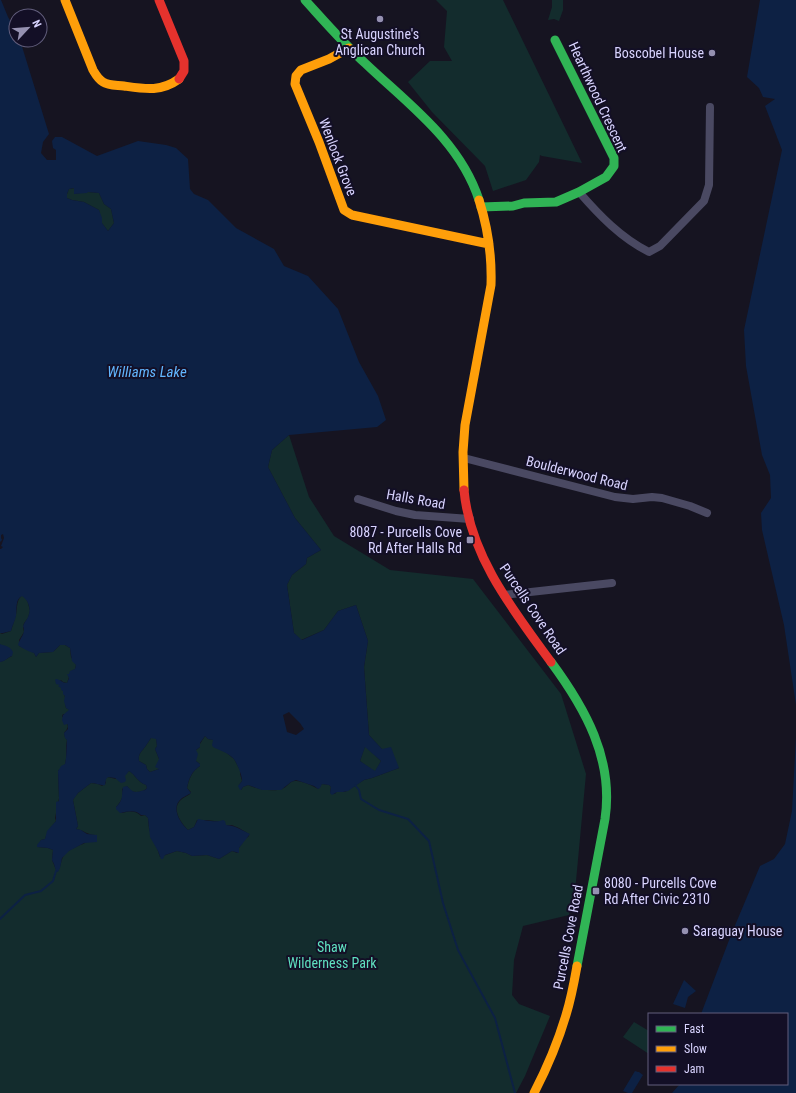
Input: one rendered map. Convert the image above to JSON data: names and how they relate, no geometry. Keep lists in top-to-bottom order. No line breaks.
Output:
{"streets":{"main road":["Hearthwood Crescent","Wenlock Grove","Purcells Cove Road"],"street":["Boulderwood Road","Halls Road"]},"crossings":[["Hearthwood Crescent","Purcells Cove Road"],["Wenlock Grove","Purcells Cove Road"],["Boulderwood Road","Purcells Cove Road"],["Halls Road","Purcells Cove Road"]],"water":["Williams Lake"],"parks":["Shaw Wilderness Park"],"places":{"other":["St Augustine's Anglican Church","Boscobel House","Saraguay House"],"transit":["8087 - Purcells Cove Rd After Halls Rd","8080 - Purcells Cove Rd After Civic 2310"]},"legend":["Fast","Slow","Jam"],"north":"top right"}
